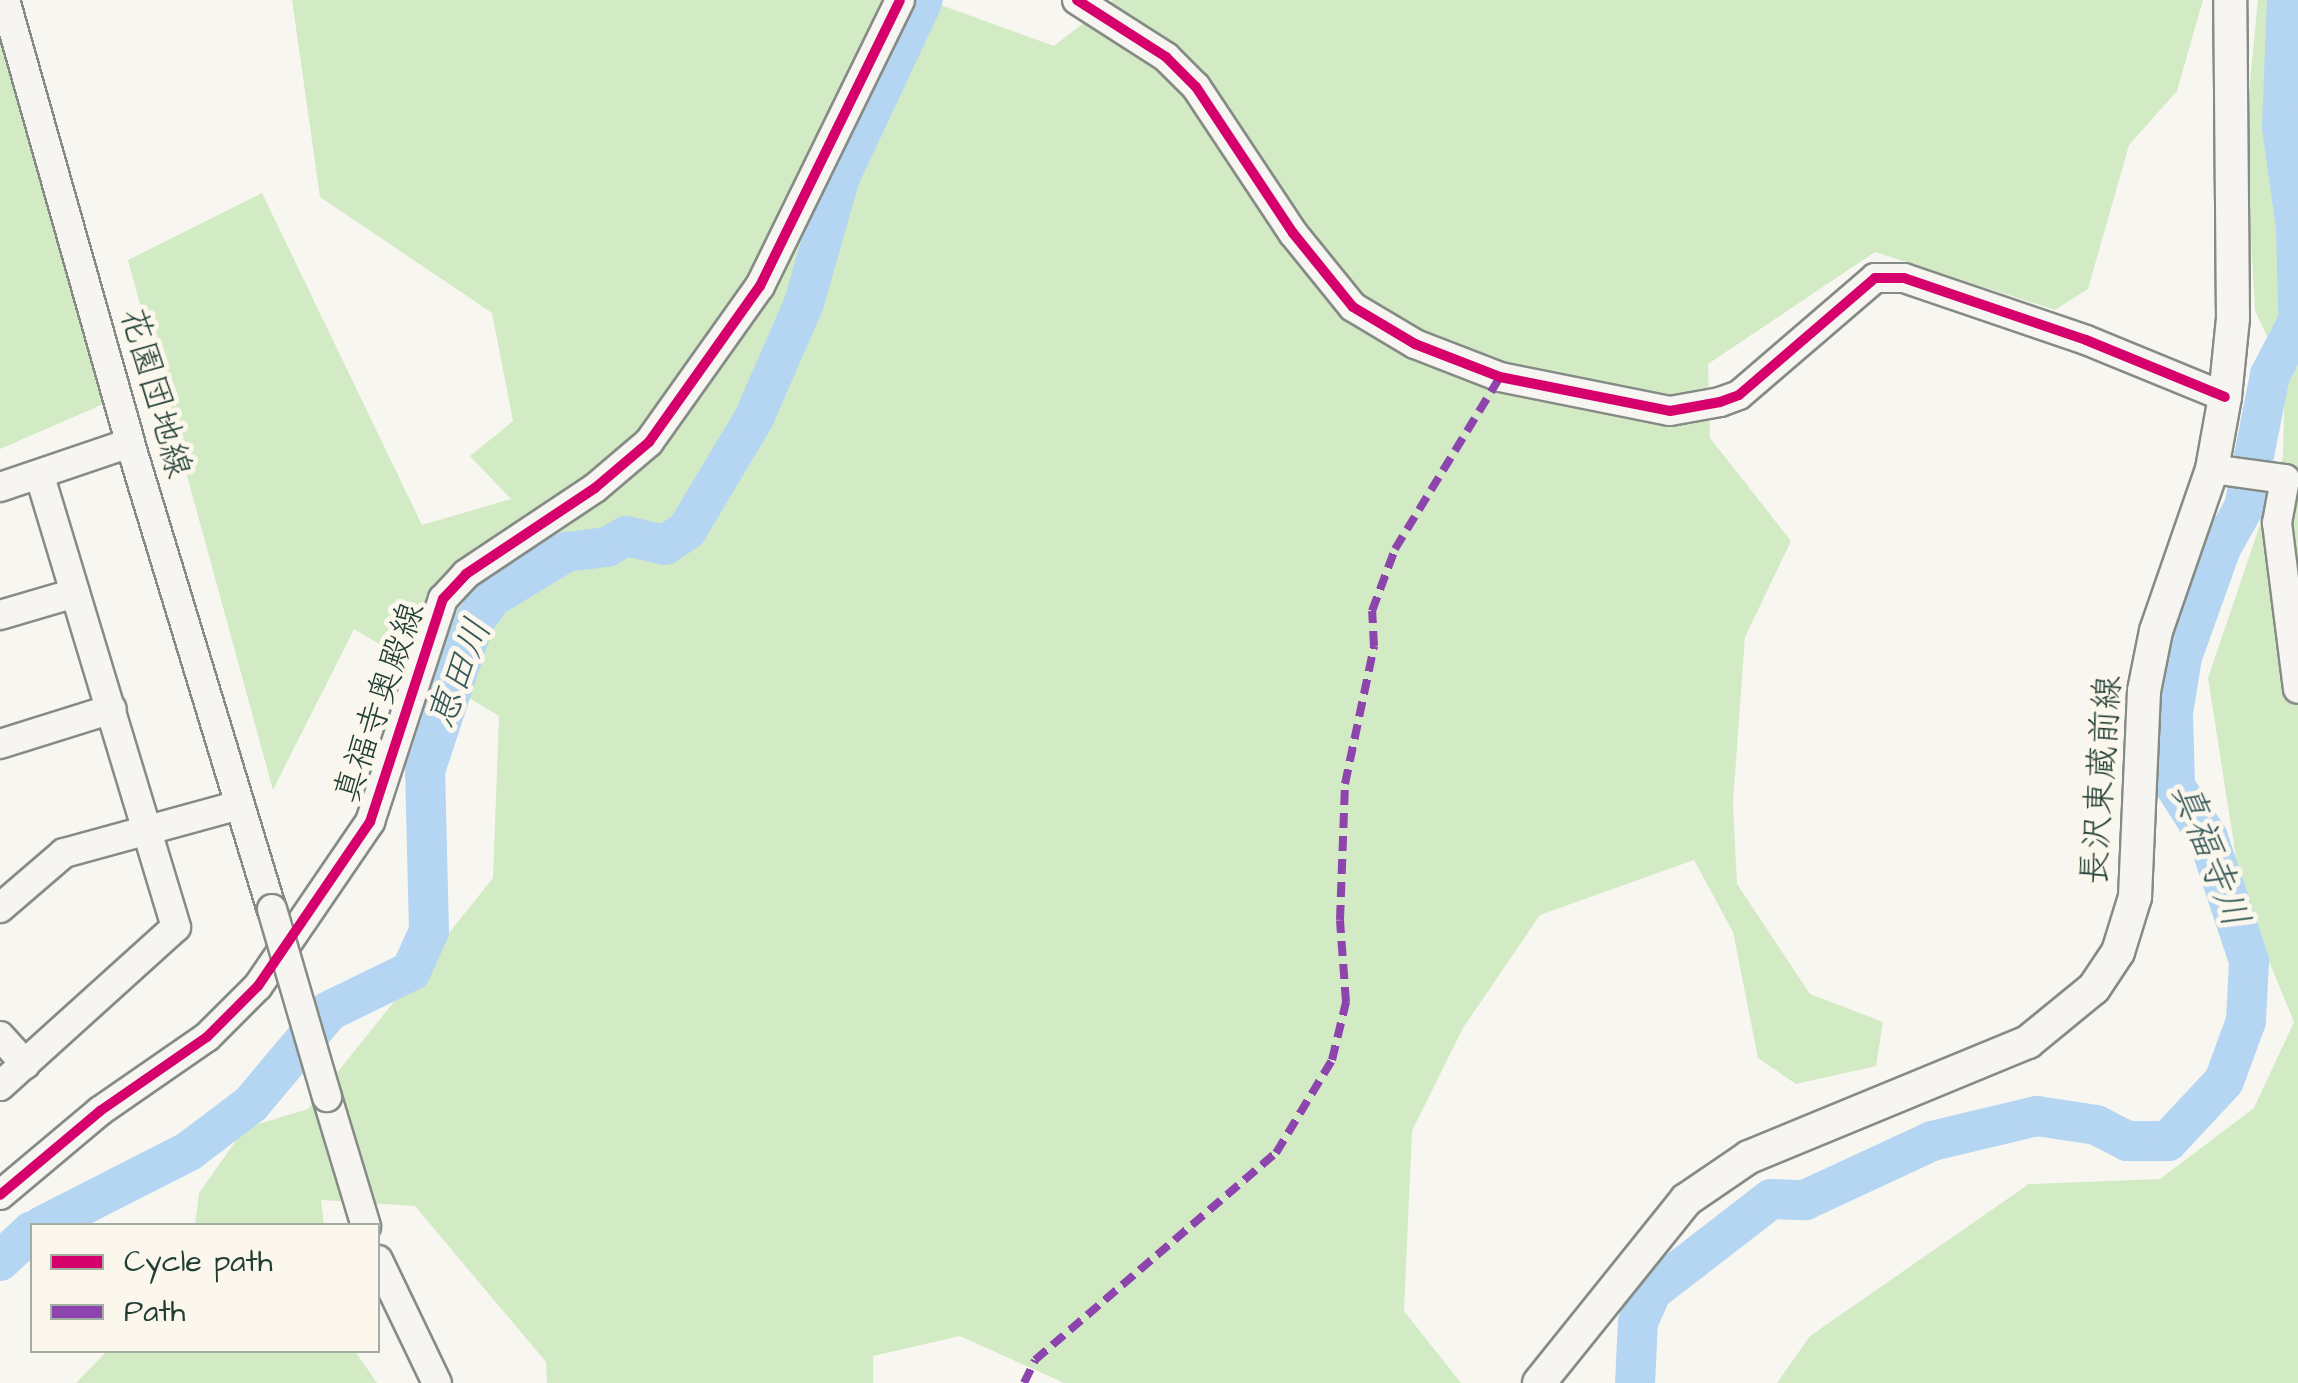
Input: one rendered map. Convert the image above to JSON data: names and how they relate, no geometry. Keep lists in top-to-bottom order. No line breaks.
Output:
{"streets":{"main road":["長沢東蔵前線"],"street":["花園団地線","真福寺奥殿線"]},"water":["恵田川","真福寺川"],"legend":["Cycle path","Path"]}
